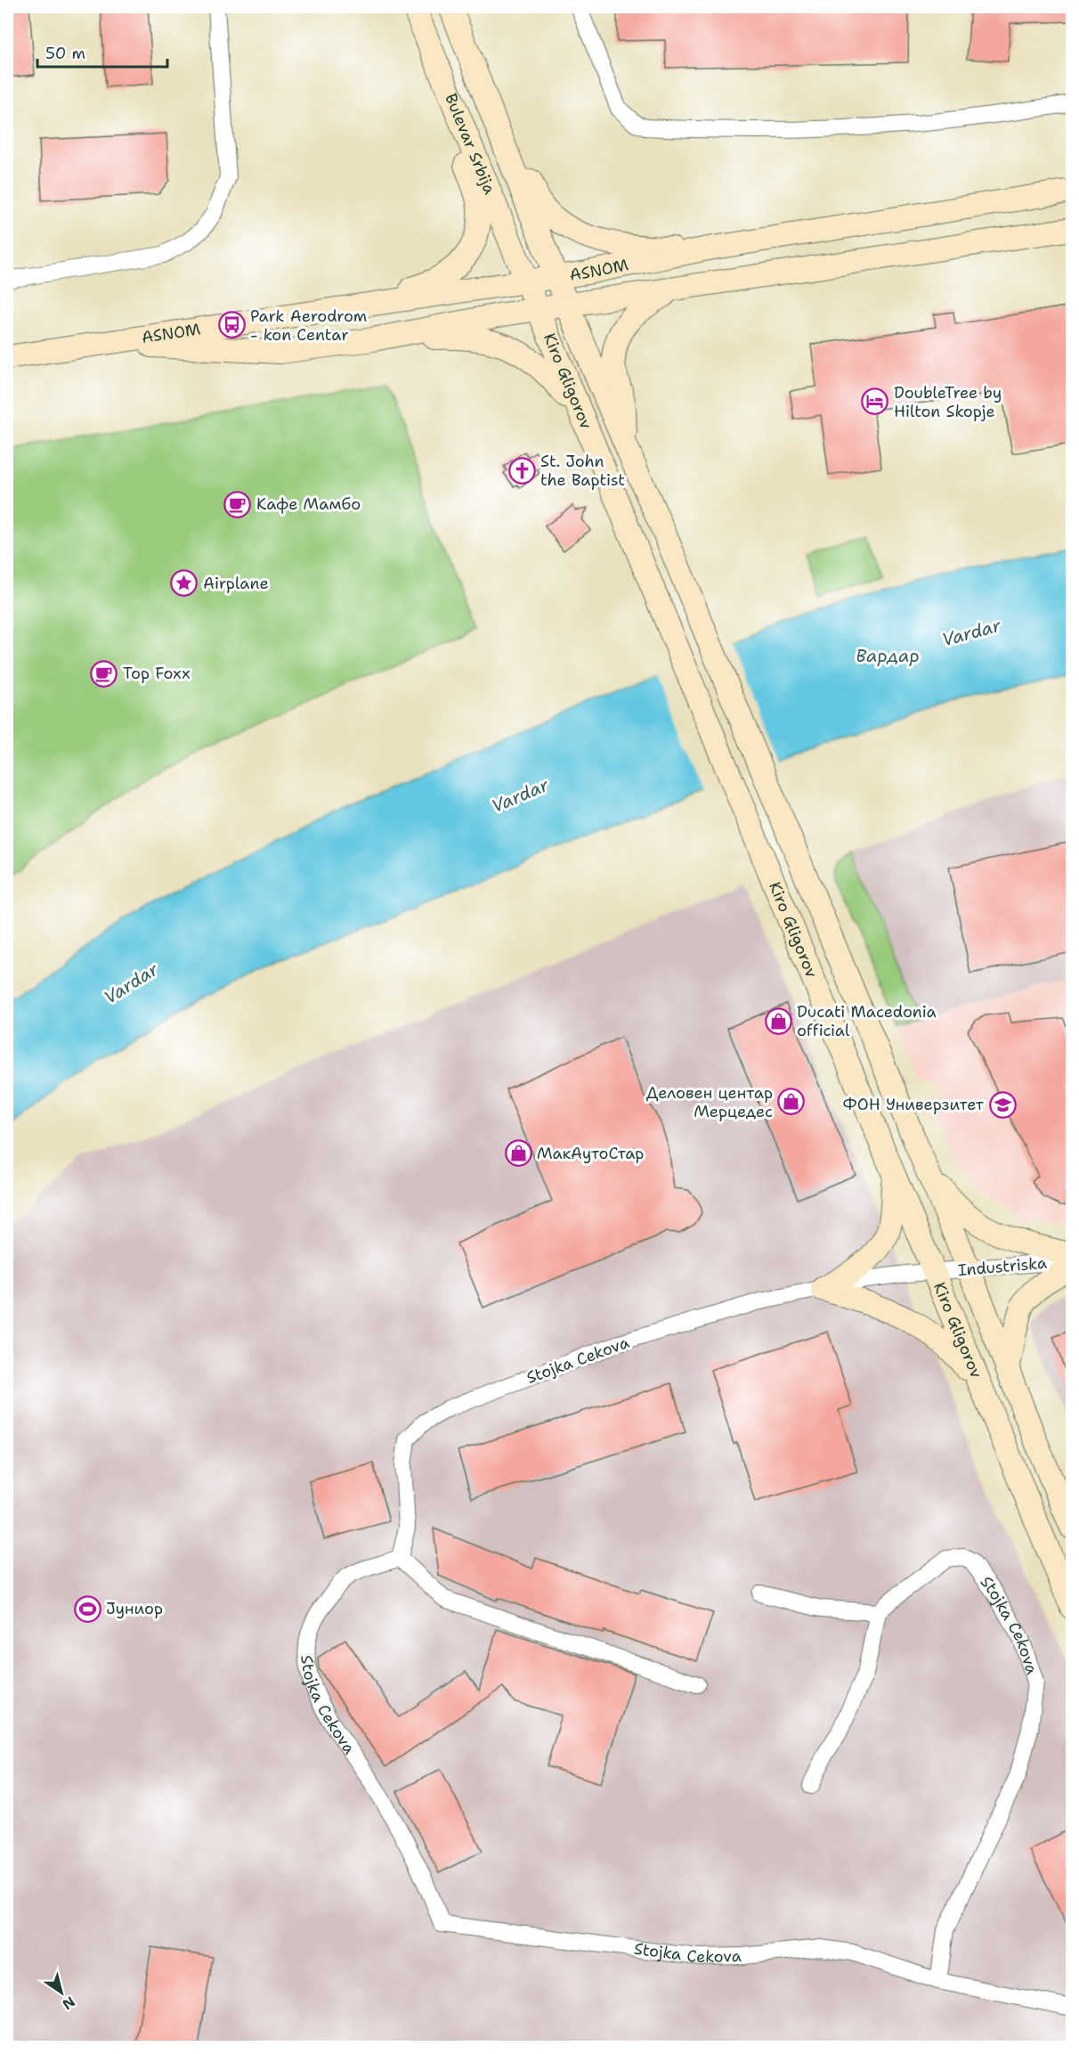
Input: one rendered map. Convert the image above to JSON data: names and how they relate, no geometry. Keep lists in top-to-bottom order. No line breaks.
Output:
{"streets":{"street":["Bulevar Srbija","ASNOM","Kiro Gligorov","Industriska","Stojka Cekova"]},"crossings":[["Bulevar Srbija","ASNOM"],["Bulevar Srbija","Kiro Gligorov"],["ASNOM","Kiro Gligorov"],["Kiro Gligorov","Industriska"],["Kiro Gligorov","Stojka Cekova"],["Industriska","Stojka Cekova"]],"water":["Vardar","Вардар"],"places":{"bus stop":["Park Aerodrom - kon Centar"],"hotel":["DoubleTree by Hilton Skopje"],"church":["St. John the Baptist"],"cafe":["Кафе Мамбо","Top Foxx"],"place":["Airplane"],"shop":["Ducati Macedonia official","Деловен центар Мерцедес","МакАутоСтар"],"school or university":["ФОН Универзитет"],"sports":["Јуниор"]},"scale_bar":"50 m","north":"bottom right"}
